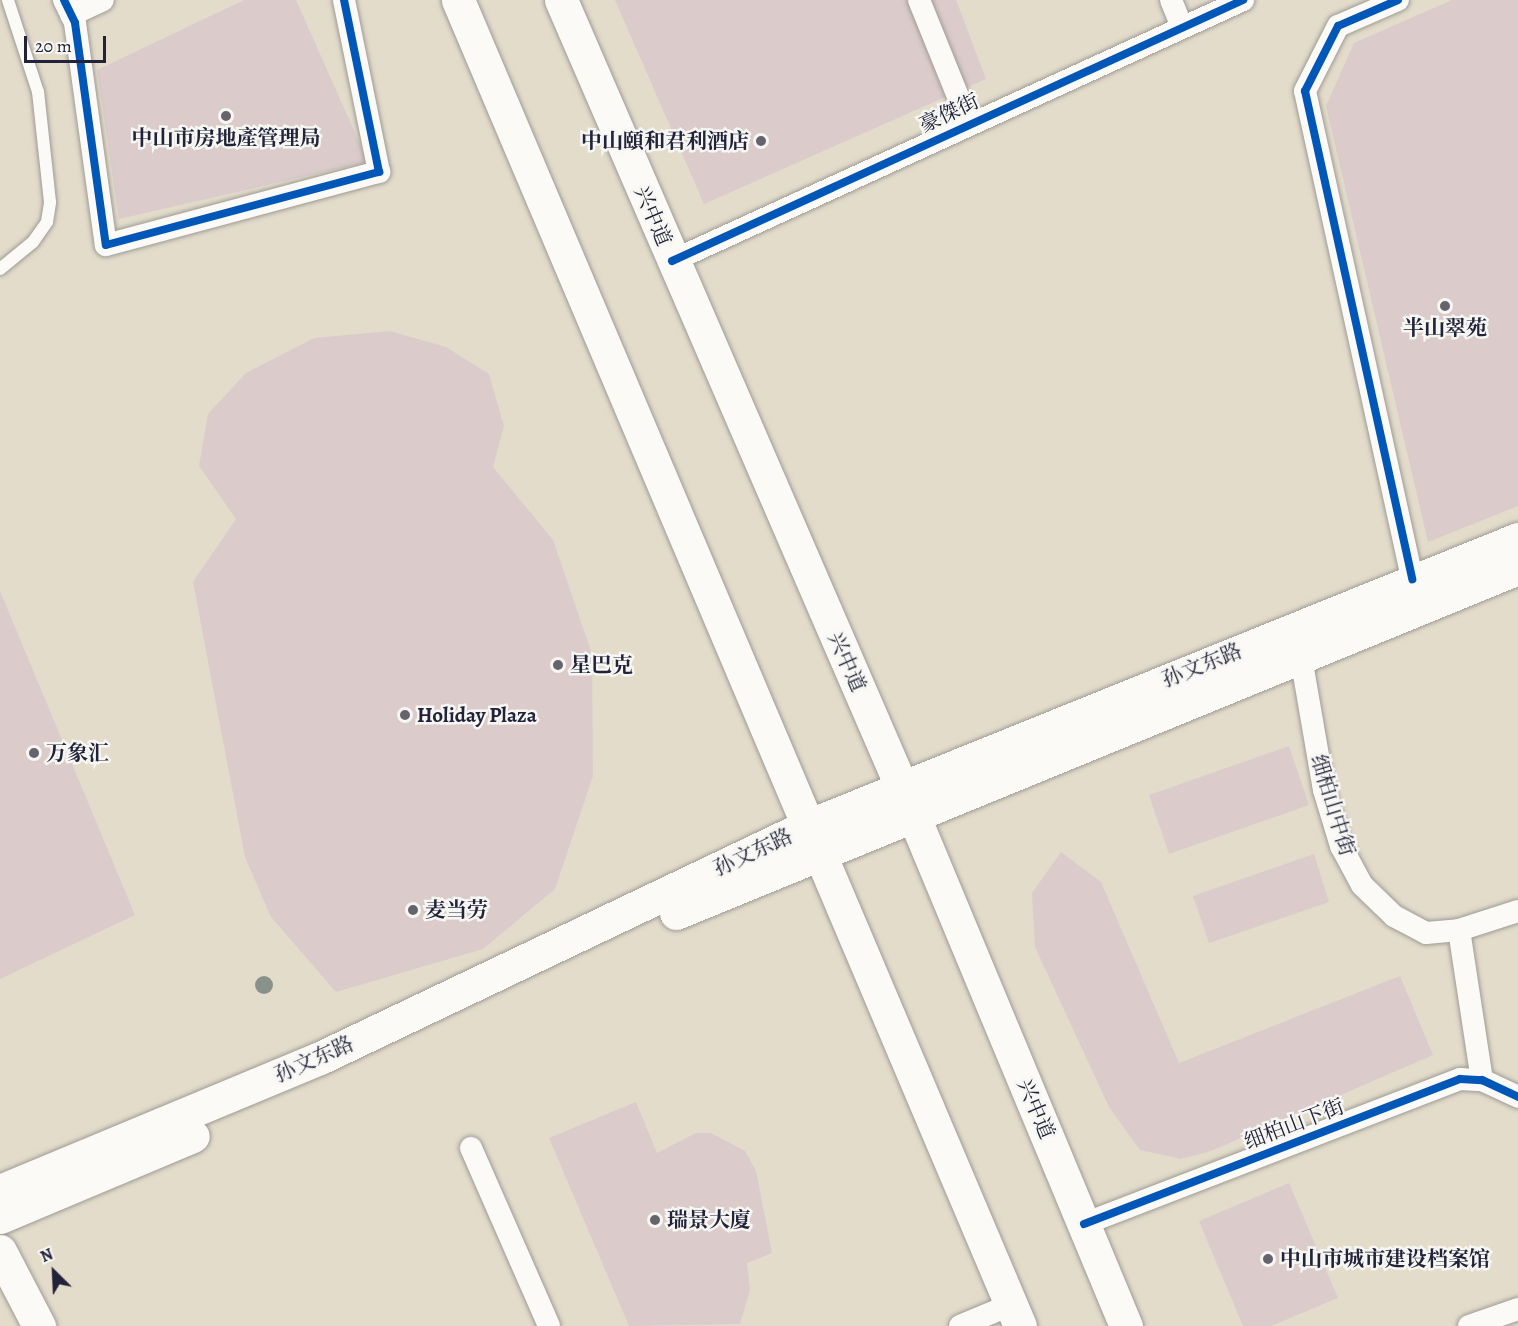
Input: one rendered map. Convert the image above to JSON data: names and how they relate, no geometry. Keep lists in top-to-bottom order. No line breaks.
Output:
{"streets":{"main road":["兴中道","孙文东路"],"street":["豪傑街","细柏山中街","细柏山下街"]},"crossings":[["豪傑街","兴中道"],["兴中道","孙文东路"],["兴中道","细柏山下街"],["孙文东路","细柏山中街"]],"places":["中山市房地產管理局","中山頤和君利酒店","半山翠苑","星巴克","Holiday Plaza","万象汇","麦当劳","瑞景大廈","中山市城市建设档案馆"],"scale_bar":"20 m","north":"top left"}
